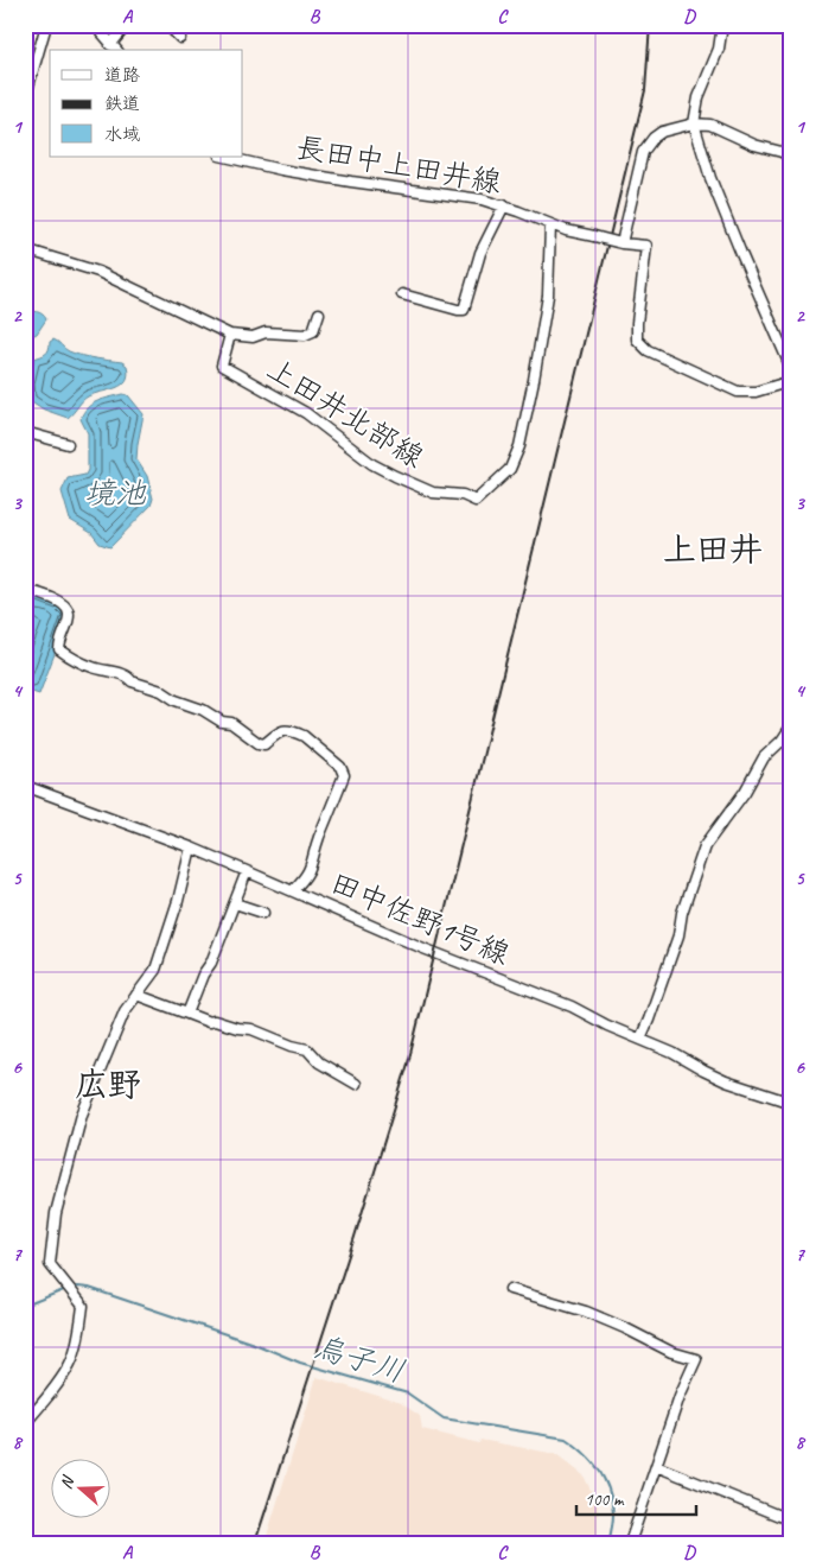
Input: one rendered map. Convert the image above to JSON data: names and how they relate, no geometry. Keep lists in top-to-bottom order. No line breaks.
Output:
{"streets":{"street":["長田中上田井線","上田井北部線","田中佐野1号線"]},"crossings":[["長田中上田井線","上田井北部線"]],"districts":["上田井","広野"],"water":["境池","烏子川"],"legend":["道路","鉄道","水域"],"scale_bar":"100 m","north":"left","grid":{"columns":["A","B","C","D"],"rows":["1","2","3","4","5","6","7","8"]}}
